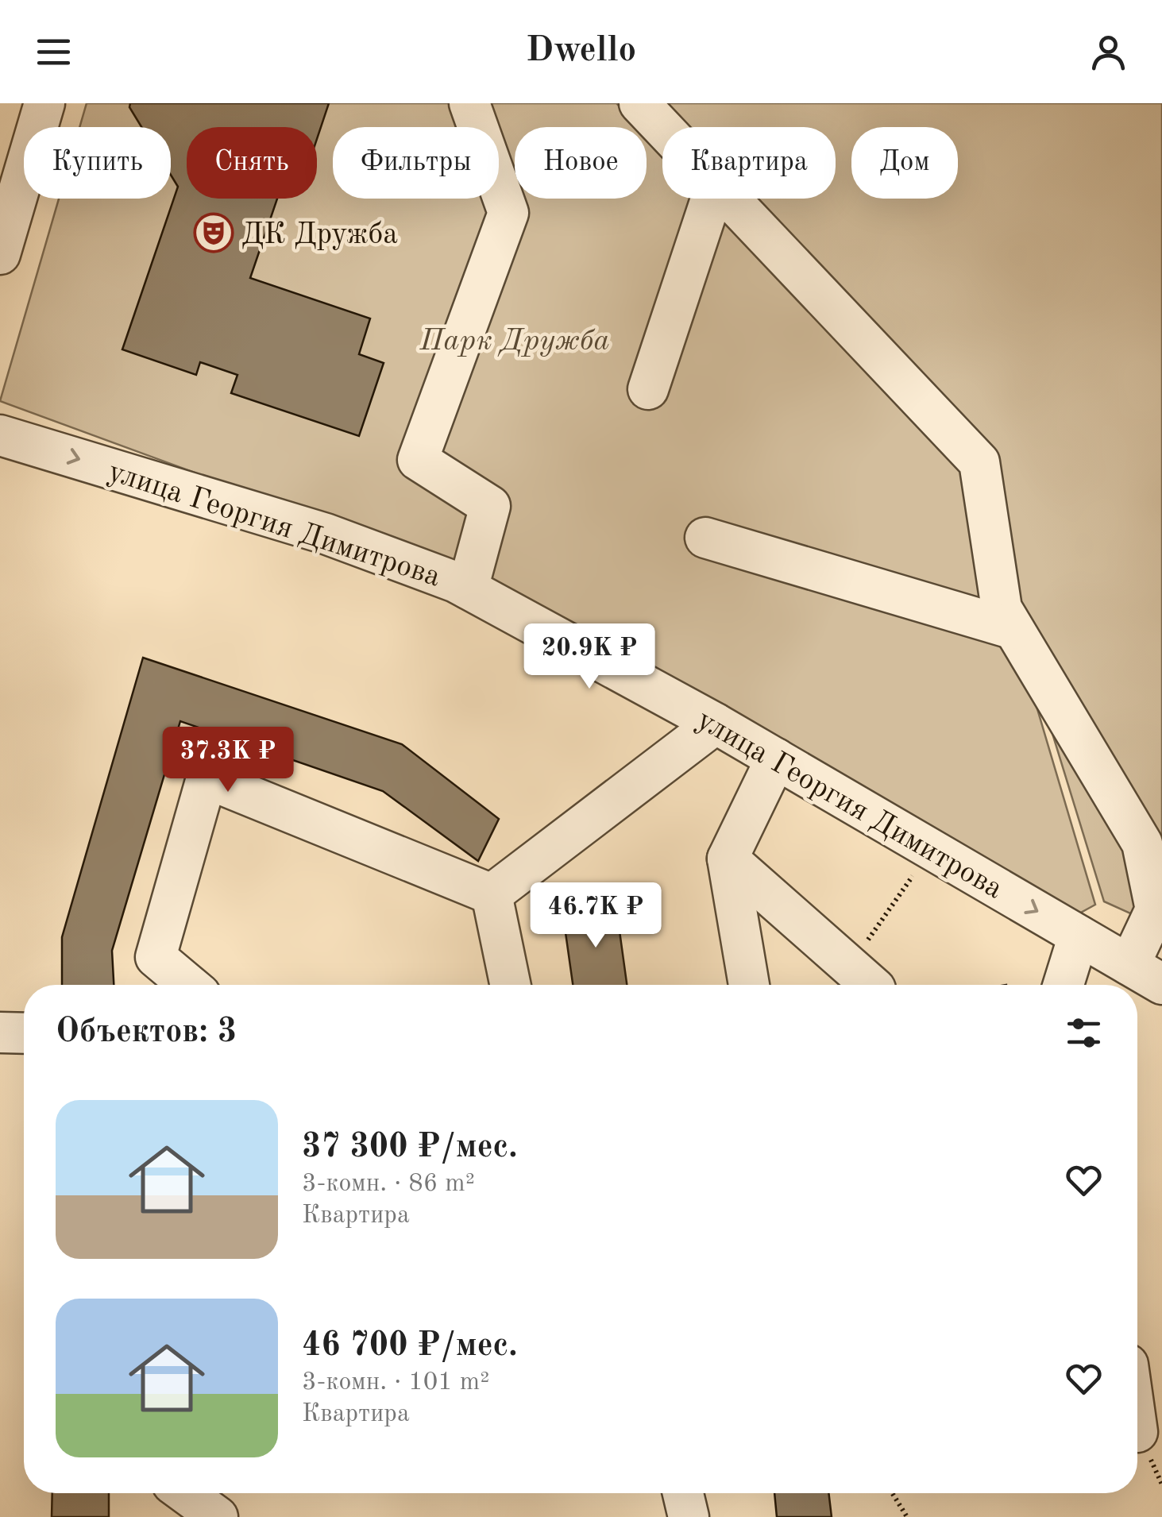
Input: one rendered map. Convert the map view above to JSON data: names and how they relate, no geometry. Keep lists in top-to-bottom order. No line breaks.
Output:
{"streets":{"street":["улица Георгия Димитрова"]},"one_way":["улица Георгия Димитрова"],"parks":["Парк Дружба"],"places":{"theatre":["ДК Дружба"]},"page":{"header":"Dwello","chip":["Купить","Снять","Фильтры","Новое","Квартира","Дом"],"price":["20.9K ₽","37.3K ₽","46.7K ₽"],"heading":"Объектов: 3","list":[{"name":"37 300 ₽/мес.","note":"3-комн. · 86 m² · Квартира"},{"name":"46 700 ₽/мес.","note":"3-комн. · 101 m² · Квартира"}]}}
